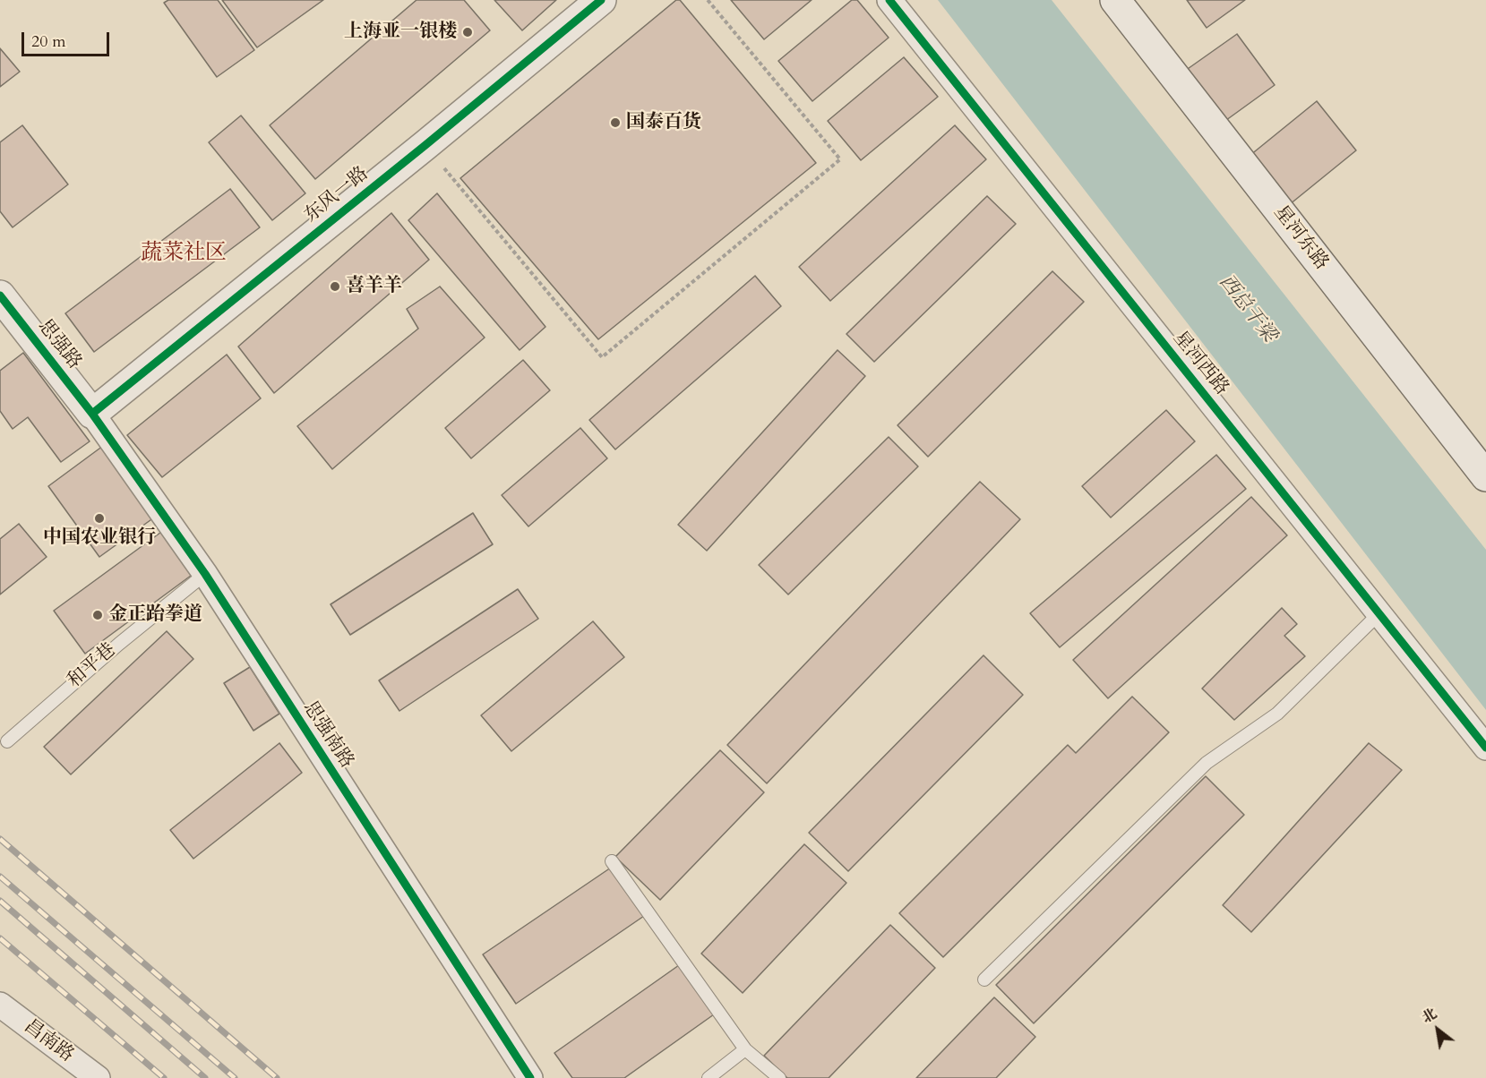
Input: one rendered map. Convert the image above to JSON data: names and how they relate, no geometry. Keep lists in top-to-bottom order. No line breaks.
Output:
{"streets":{"street":["东风一路","星河东路","思强路","星河西路","思强南路","昌南路"],"lane":["和平巷"]},"crossings":[["东风一路","思强路"],["东风一路","思强南路"],["思强路","思强南路"],["和平巷","思强南路"]],"districts":["蔬菜社区"],"water":["西总干梁"],"places":["上海亚一银楼","国泰百货","喜羊羊","中国农业银行","金正跆拳道"],"scale_bar":"20 m","north":"top left"}
